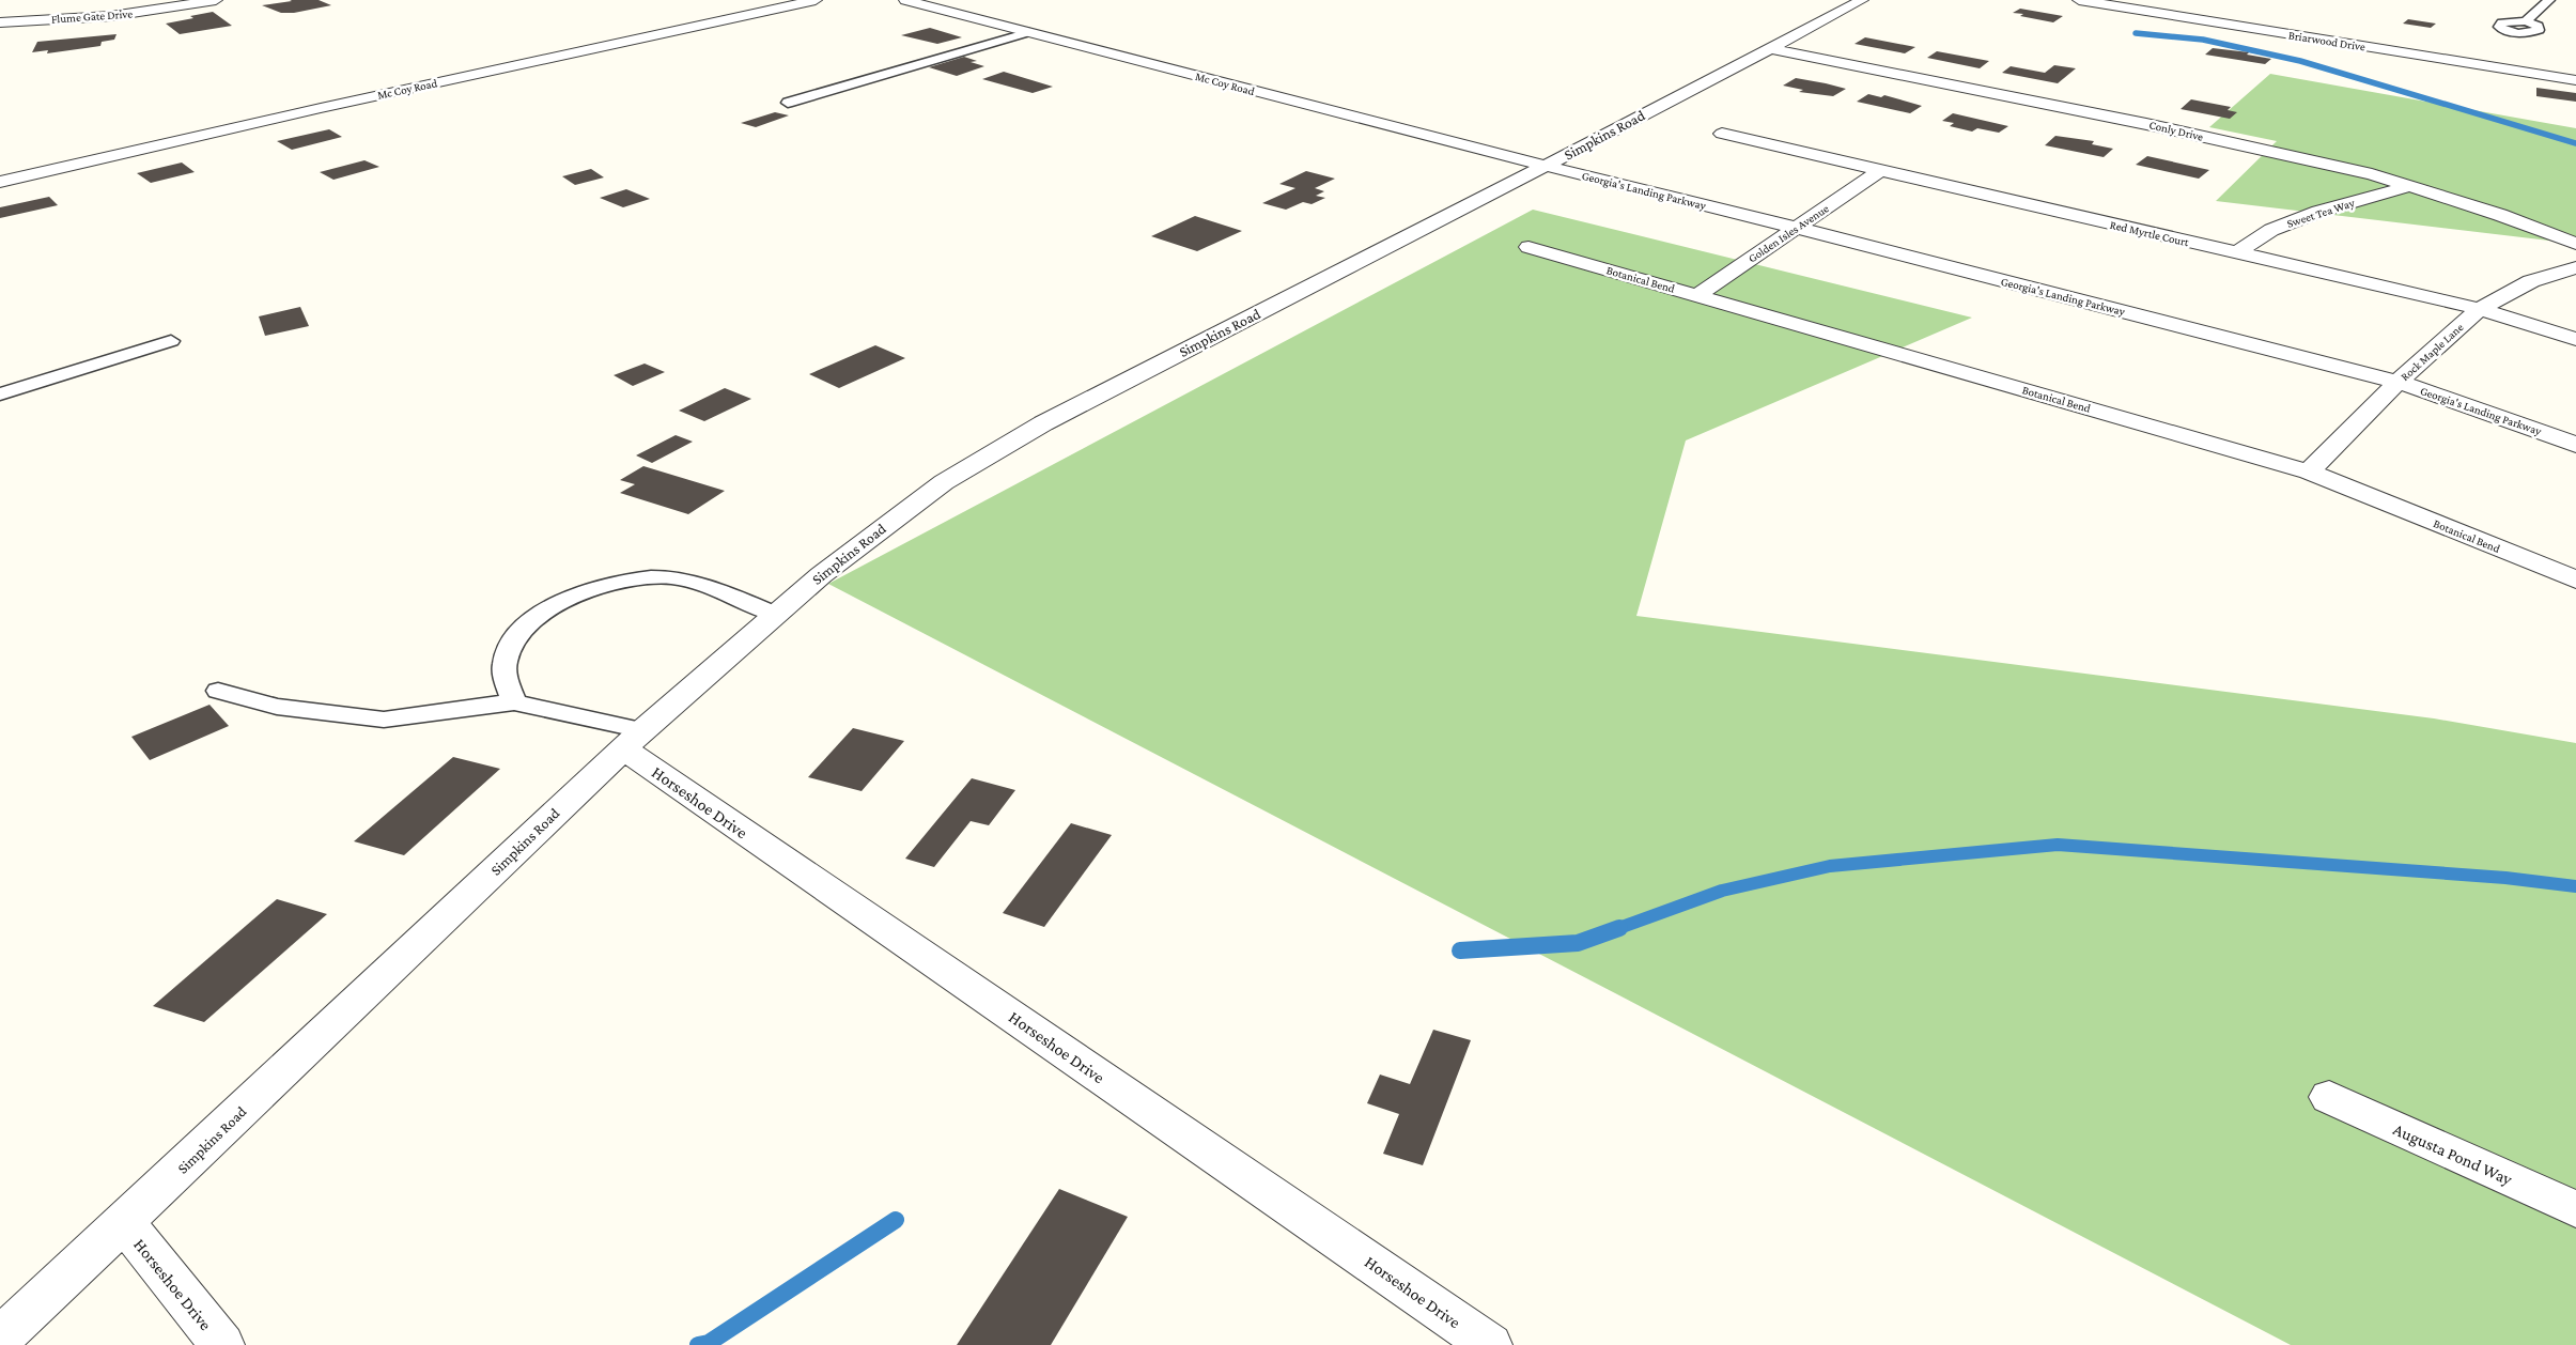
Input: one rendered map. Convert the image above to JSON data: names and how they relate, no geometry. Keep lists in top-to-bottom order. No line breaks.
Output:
{"streets":{"street":["Flume Gate Drive","Briarwood Drive","Mc Coy Road","Conly Drive","Simpkins Road","Georgia's Landing Parkway","Sweet Tea Way","Golden Isles Avenue","Red Myrtle Court","Botanical Bend","Rock Maple Lane","Horseshoe Drive","Augusta Pond Way"]},"crossings":[["Mc Coy Road","Simpkins Road"],["Mc Coy Road","Georgia's Landing Parkway"],["Conly Drive","Simpkins Road"],["Conly Drive","Sweet Tea Way"],["Simpkins Road","Georgia's Landing Parkway"],["Simpkins Road","Horseshoe Drive"],["Georgia's Landing Parkway","Golden Isles Avenue"],["Georgia's Landing Parkway","Rock Maple Lane"],["Sweet Tea Way","Red Myrtle Court"],["Golden Isles Avenue","Red Myrtle Court"],["Golden Isles Avenue","Botanical Bend"],["Red Myrtle Court","Rock Maple Lane"],["Botanical Bend","Rock Maple Lane"]]}
